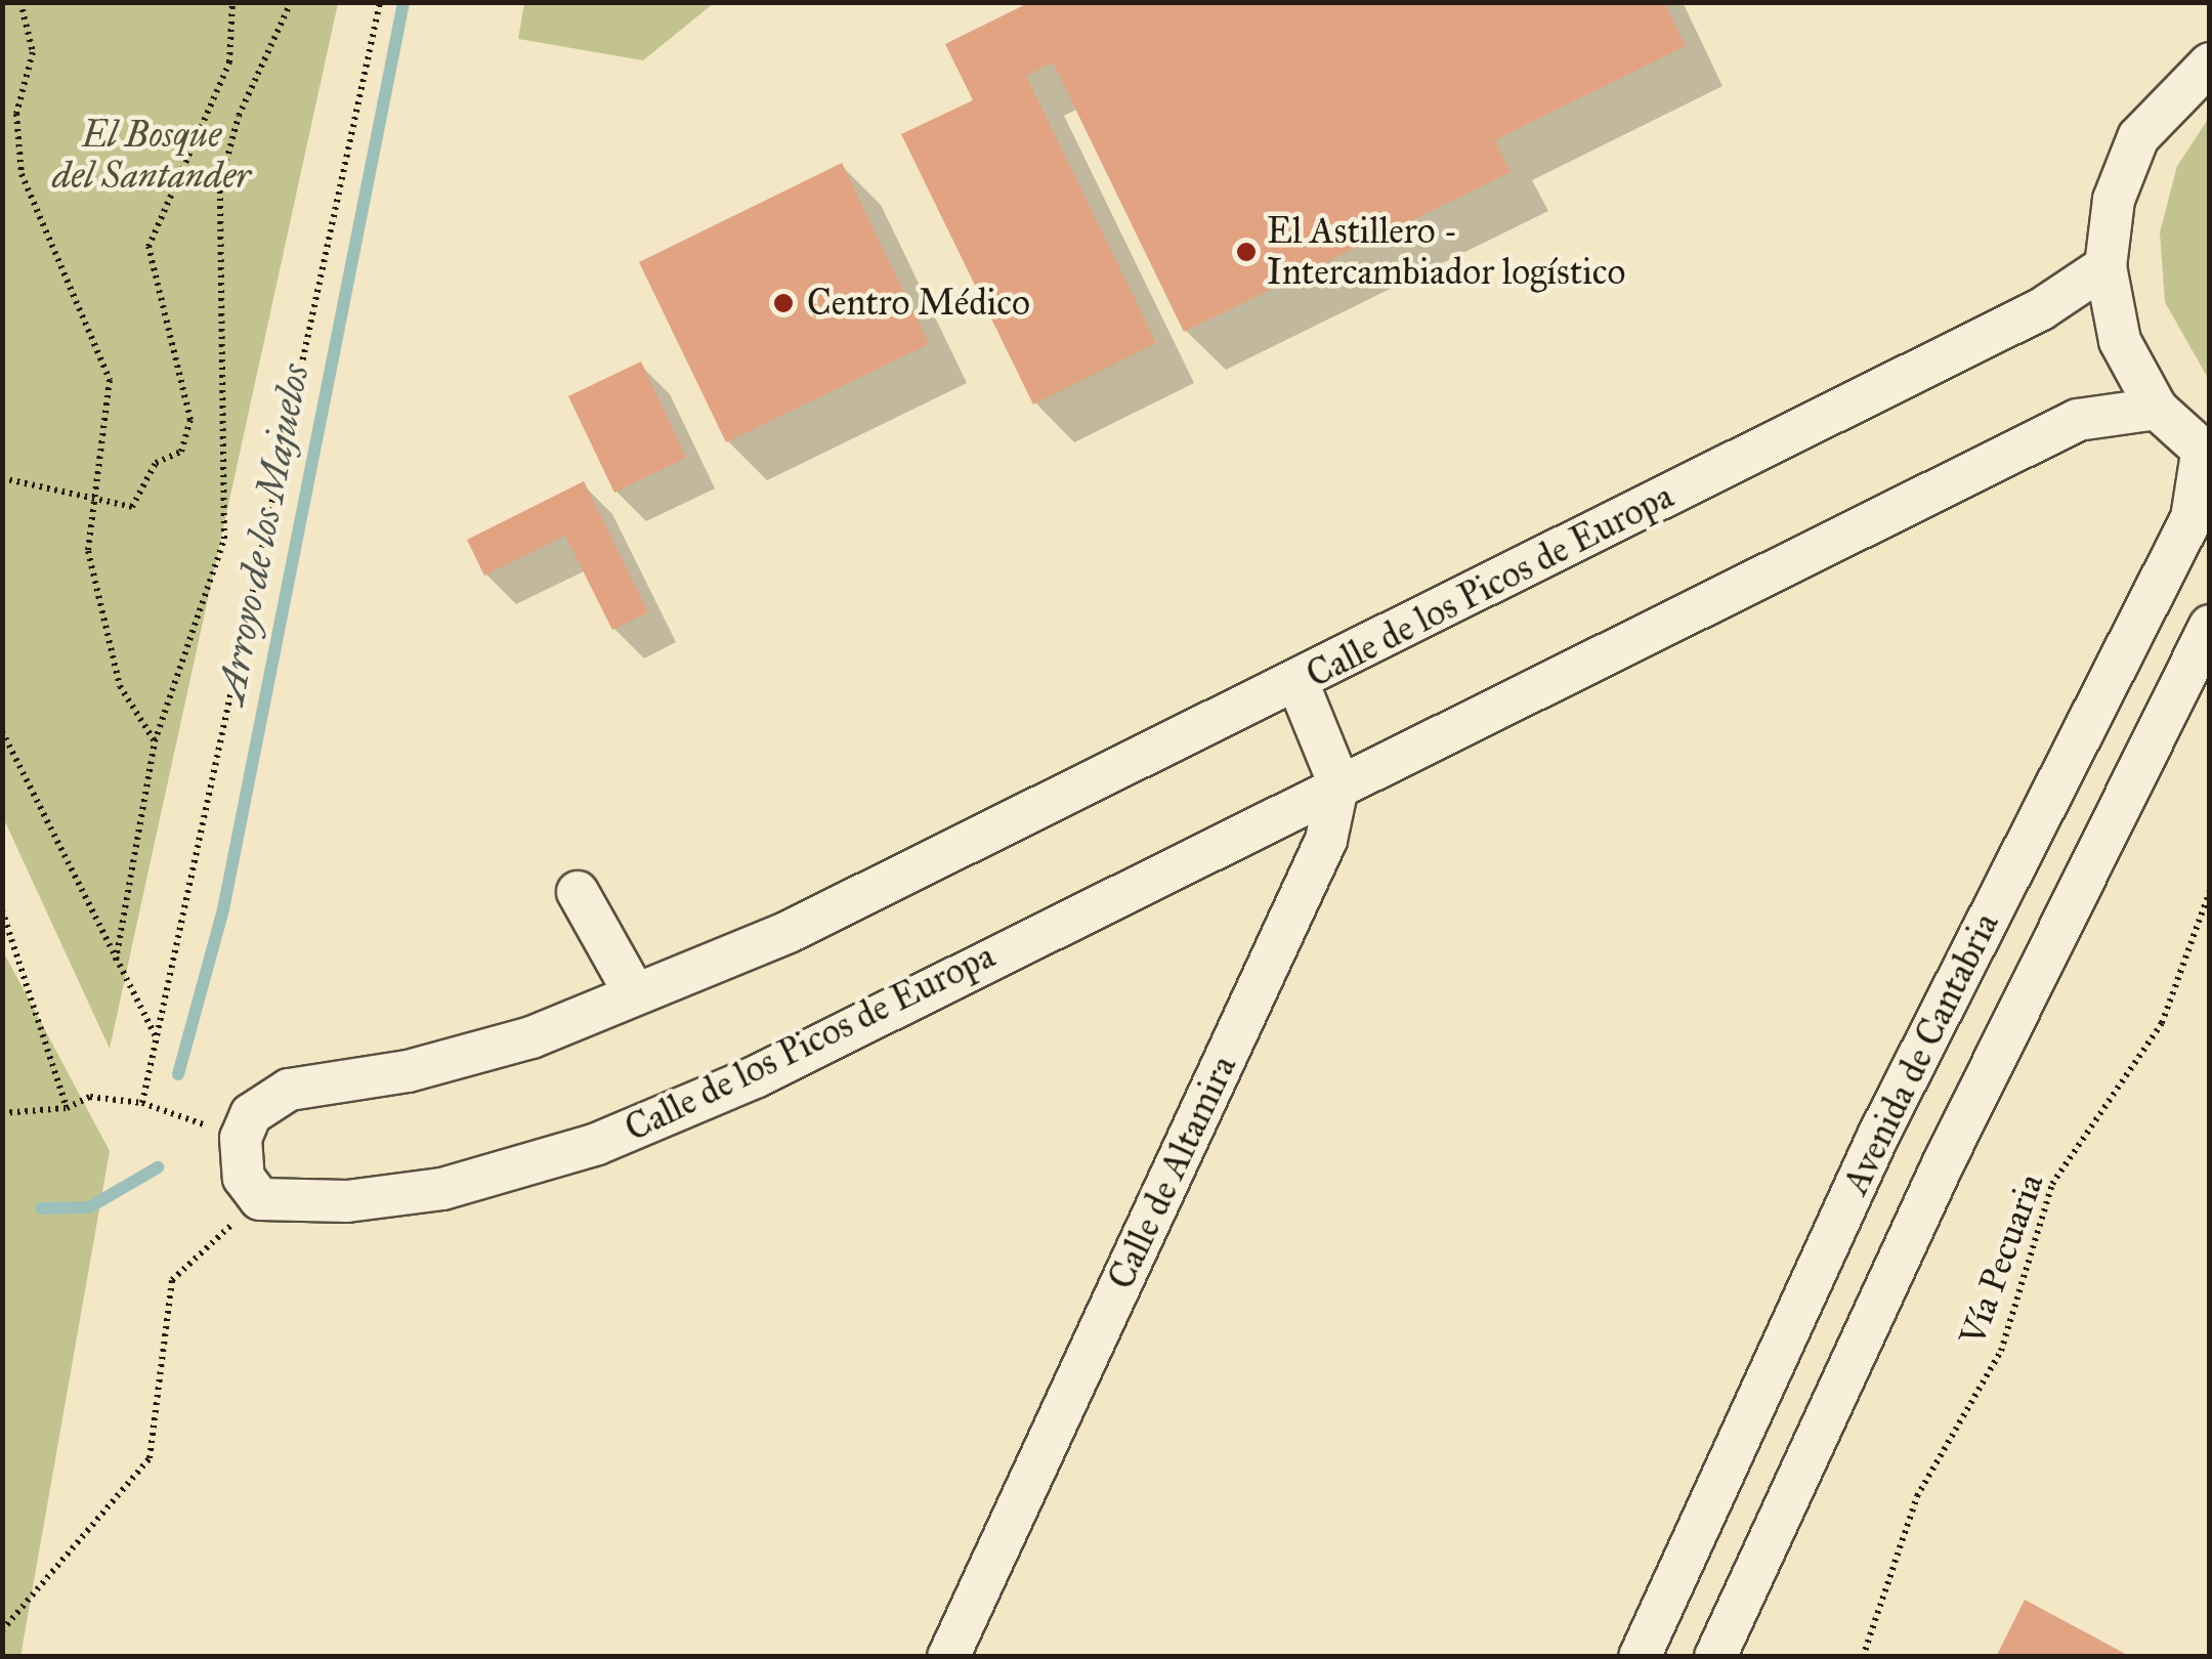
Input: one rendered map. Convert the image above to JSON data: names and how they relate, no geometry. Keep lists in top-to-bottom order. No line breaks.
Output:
{"streets":{"street":["Calle de los Picos de Europa","Avenida de Cantabria","Calle de Altamira"],"path":["Vía Pecuaria"]},"crossings":[["Calle de los Picos de Europa","Calle de Altamira"]],"water":["Arroyo de los Majuelos"],"parks":["El Bosque del Santander"],"places":["El Astillero - Intercambiador logístico","Centro Médico"]}
